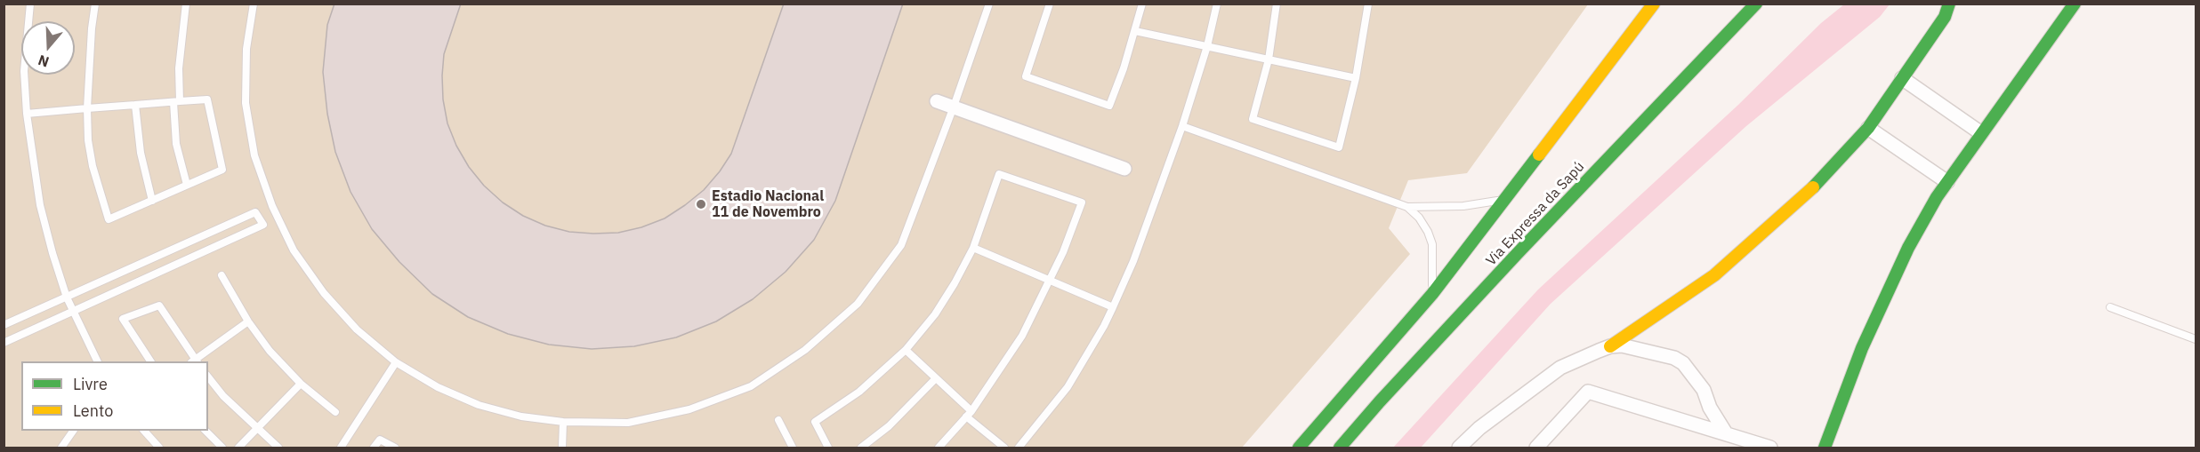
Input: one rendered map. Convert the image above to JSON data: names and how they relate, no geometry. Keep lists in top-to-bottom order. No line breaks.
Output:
{"streets":{"main road":["Via Expressa da Sapú"]},"places":["Estadio Nacional 11 de Novembro"],"legend":["Livre","Lento"],"north":"bottom"}
